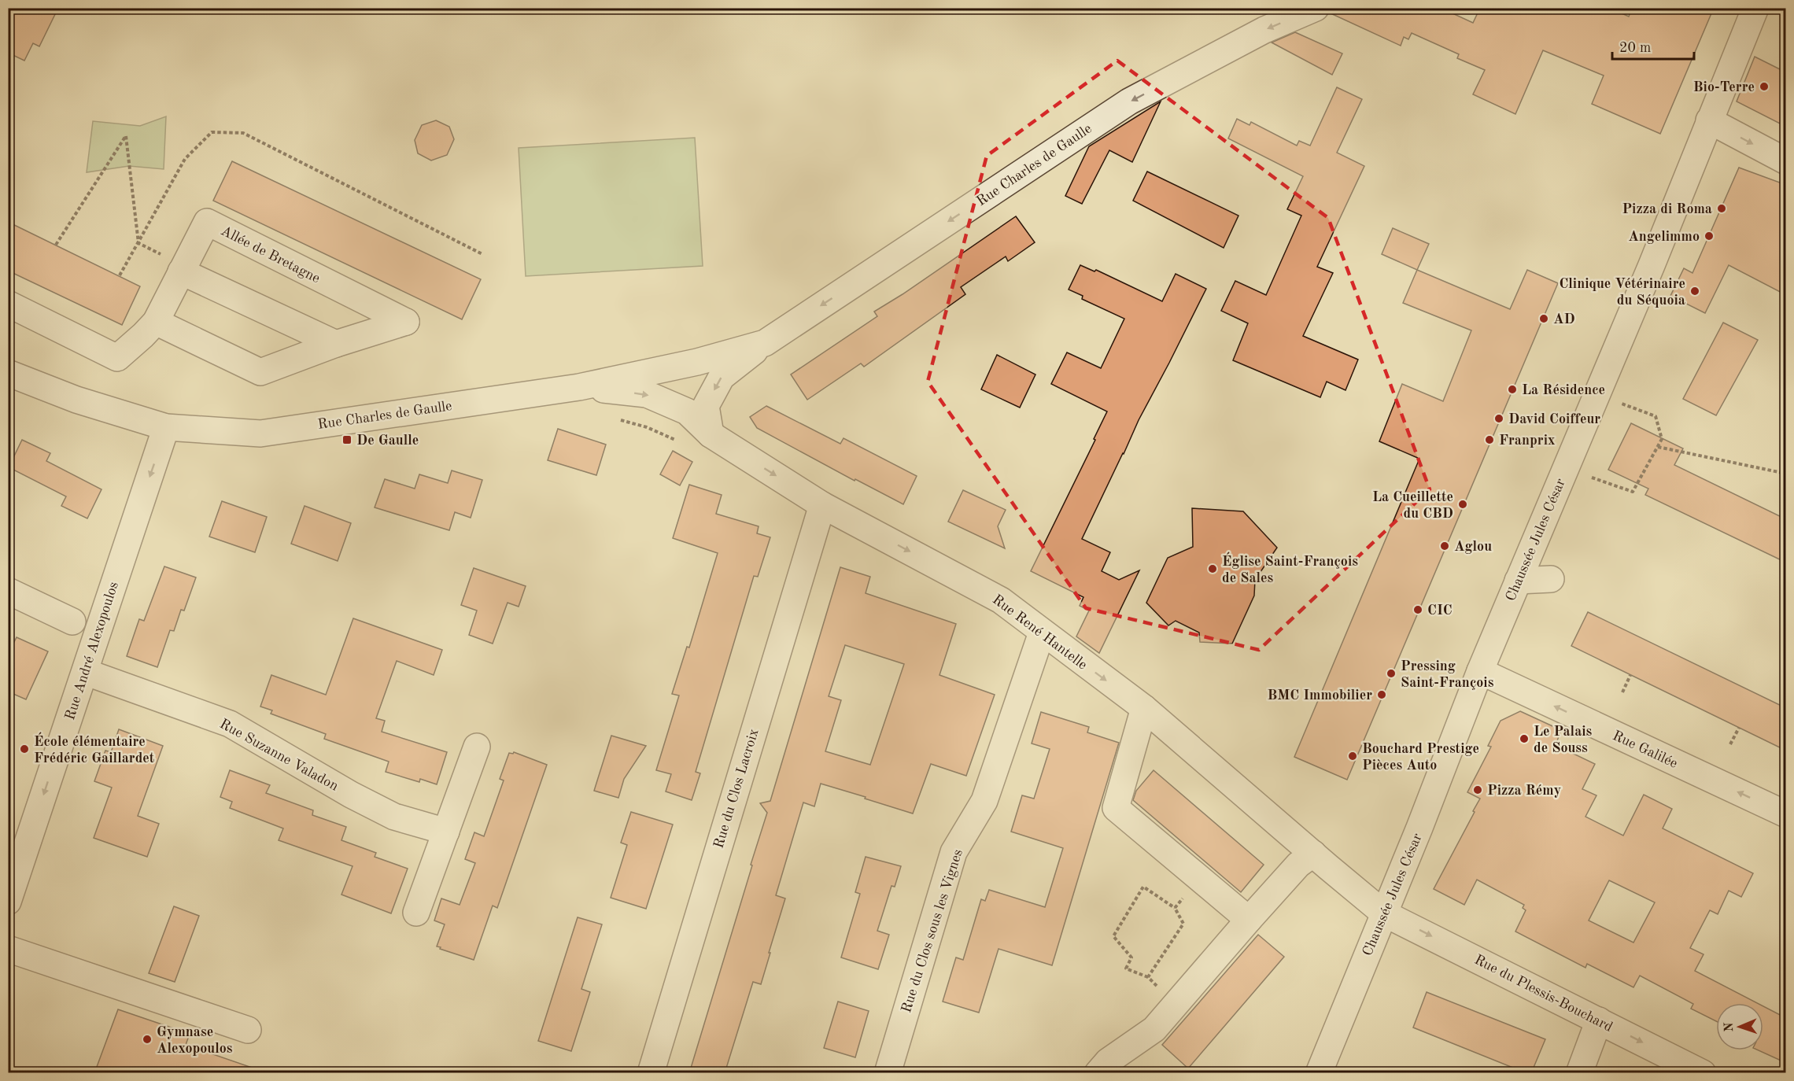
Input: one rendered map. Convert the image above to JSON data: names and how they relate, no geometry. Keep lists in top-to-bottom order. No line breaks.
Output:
{"streets":{"street":["Rue Charles de Gaulle","Allée de Bretagne","Chaussée Jules César","Rue René Hantelle","Rue André Alexopoulos","Rue Galilée","Rue Suzanne Valadon","Rue du Clos Lacroix","Rue du Clos sous les Vignes","Rue du Plessis-Bouchard"]},"crossings":[["Rue Charles de Gaulle","Rue René Hantelle"],["Rue Charles de Gaulle","Rue André Alexopoulos"],["Chaussée Jules César","Rue René Hantelle"],["Chaussée Jules César","Rue Galilée"],["Chaussée Jules César","Rue du Plessis-Bouchard"],["Rue René Hantelle","Rue du Clos Lacroix"],["Rue René Hantelle","Rue du Clos sous les Vignes"],["Rue René Hantelle","Rue du Plessis-Bouchard"],["Rue André Alexopoulos","Rue Suzanne Valadon"]],"one_way":["Rue Charles de Gaulle","Rue René Hantelle","Rue André Alexopoulos","Rue Galilée","Rue du Plessis-Bouchard"],"places":{"other":["Bio-Terre","Pizza di Roma","Angelimmo","Clinique Vétérinaire du Séquoia","AD","La Résidence","David Coiffeur","Franprix","La Cueillette du CBD","Aglou","Église Saint-François de Sales","CIC","Pressing Saint-François","BMC Immobilier","Le Palais de Souss","École élémentaire Frédéric Gaillardet","Bouchard Prestige Pièces Auto","Pizza Rémy","Gymnase Alexopoulos"],"transit":["De Gaulle"]},"scale_bar":"20 m","north":"left"}
